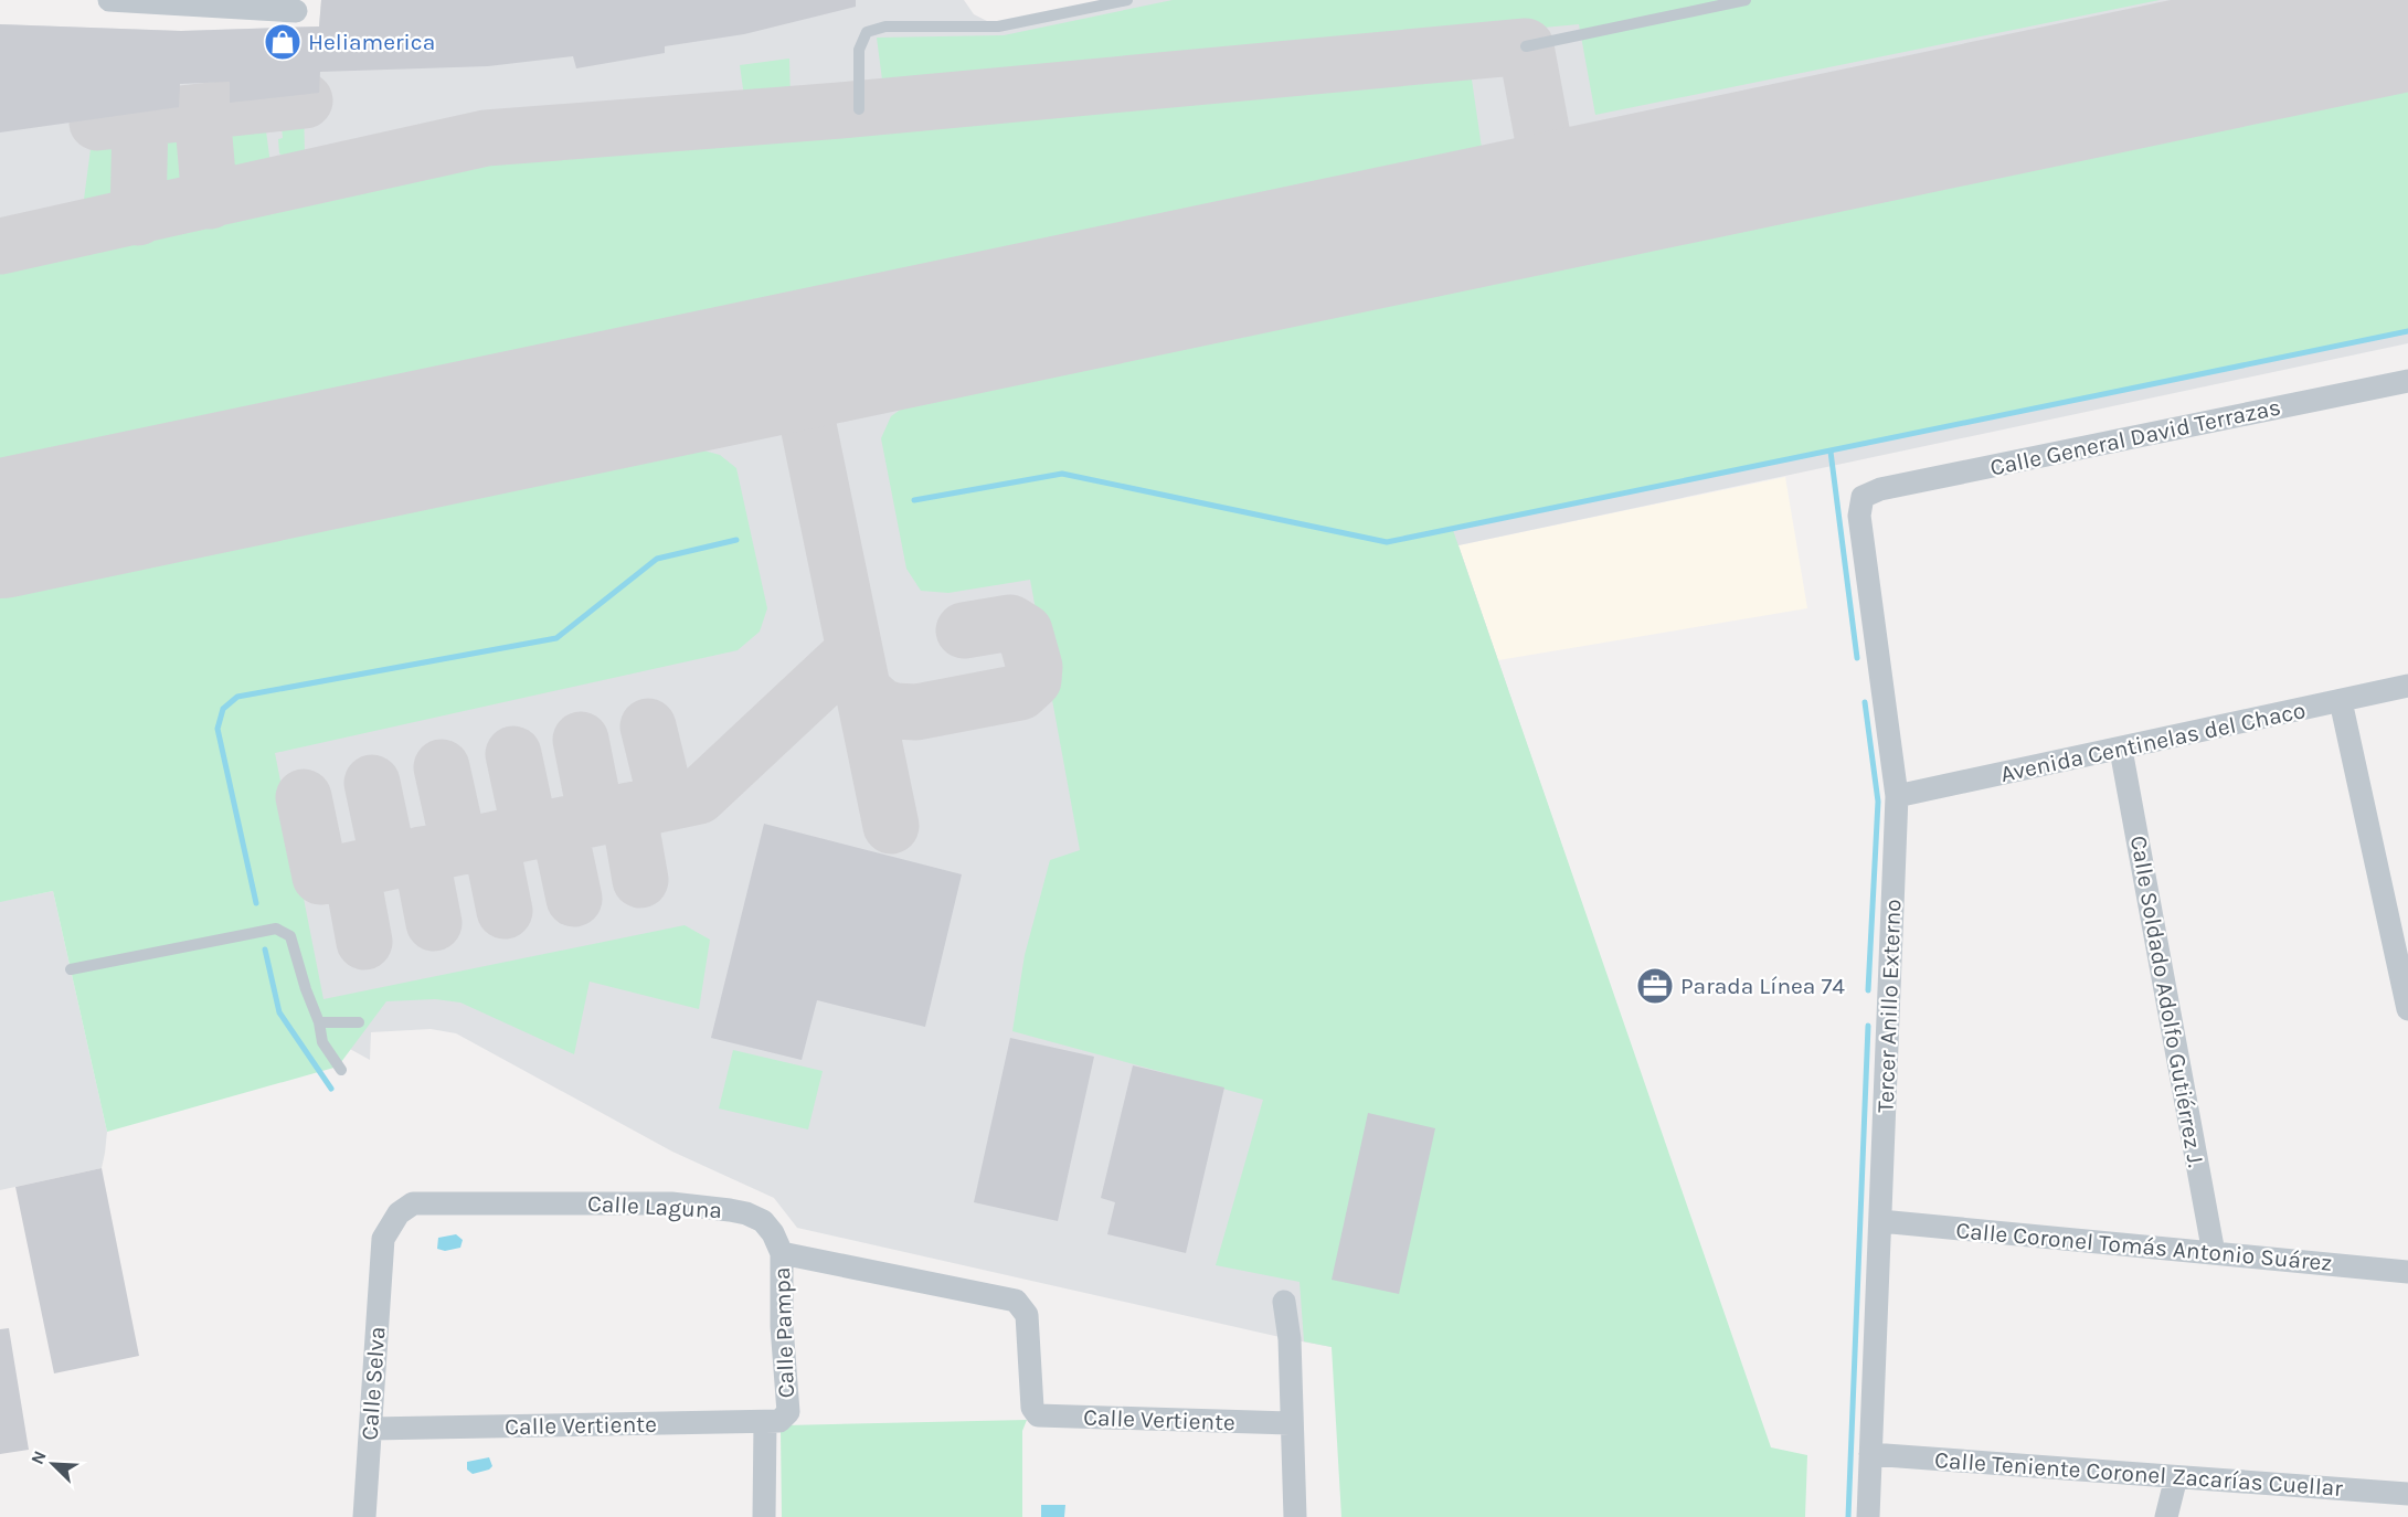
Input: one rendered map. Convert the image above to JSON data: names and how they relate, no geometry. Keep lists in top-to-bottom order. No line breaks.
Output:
{"streets":{"street":["Calle General David Terrazas","Avenida Centinelas del Chaco","Calle Soldado Adolfo Gutiérrez J.","Tercer Anillo Externo","Calle Laguna","Calle Coronel Tomás Antonio Suárez","Calle Pampa","Calle Selva","Calle Vertiente","Calle Teniente Coronel Zacarías Cuellar"]},"crossings":[["Calle General David Terrazas","Tercer Anillo Externo"],["Avenida Centinelas del Chaco","Calle Soldado Adolfo Gutiérrez J."],["Avenida Centinelas del Chaco","Tercer Anillo Externo"],["Calle Soldado Adolfo Gutiérrez J.","Calle Coronel Tomás Antonio Suárez"],["Tercer Anillo Externo","Calle Coronel Tomás Antonio Suárez"],["Tercer Anillo Externo","Calle Teniente Coronel Zacarías Cuellar"],["Calle Laguna","Calle Pampa"],["Calle Laguna","Calle Selva"],["Calle Laguna","Calle Vertiente"],["Calle Pampa","Calle Vertiente"],["Calle Selva","Calle Vertiente"]],"places":{"shop":["Heliamerica"],"office":["Parada Línea 74"]},"north":"top left"}
